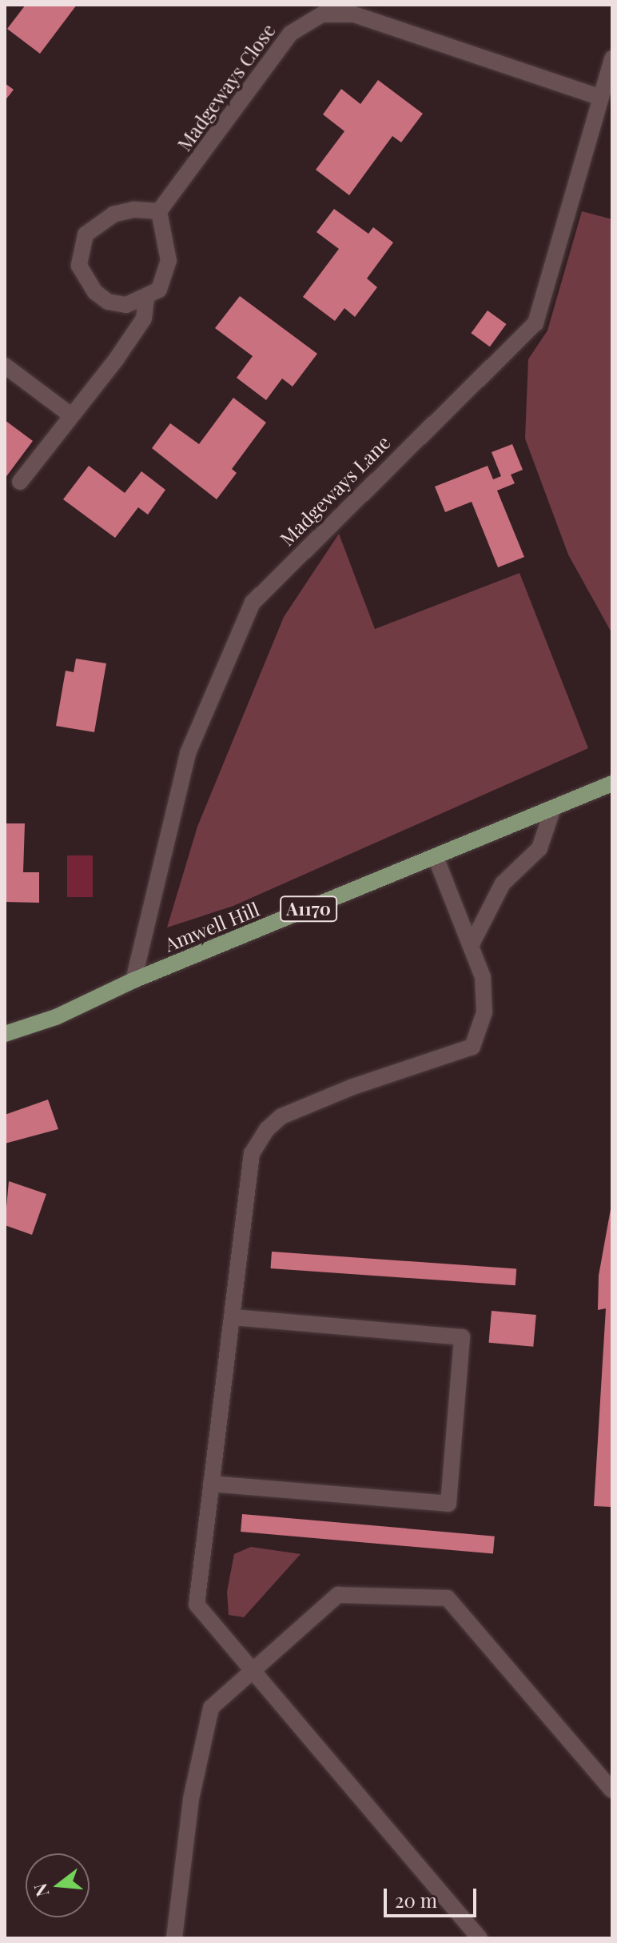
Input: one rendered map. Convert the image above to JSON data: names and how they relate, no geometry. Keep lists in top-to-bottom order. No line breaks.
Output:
{"streets":{"main road":["A1170","Amwell Hill"],"street":["Madgeways Close","Madgeways Lane"]},"crossings":[["Madgeways Close","Madgeways Lane"],["Madgeways Lane","Amwell Hill"]],"scale_bar":"20 m","north":"left"}
